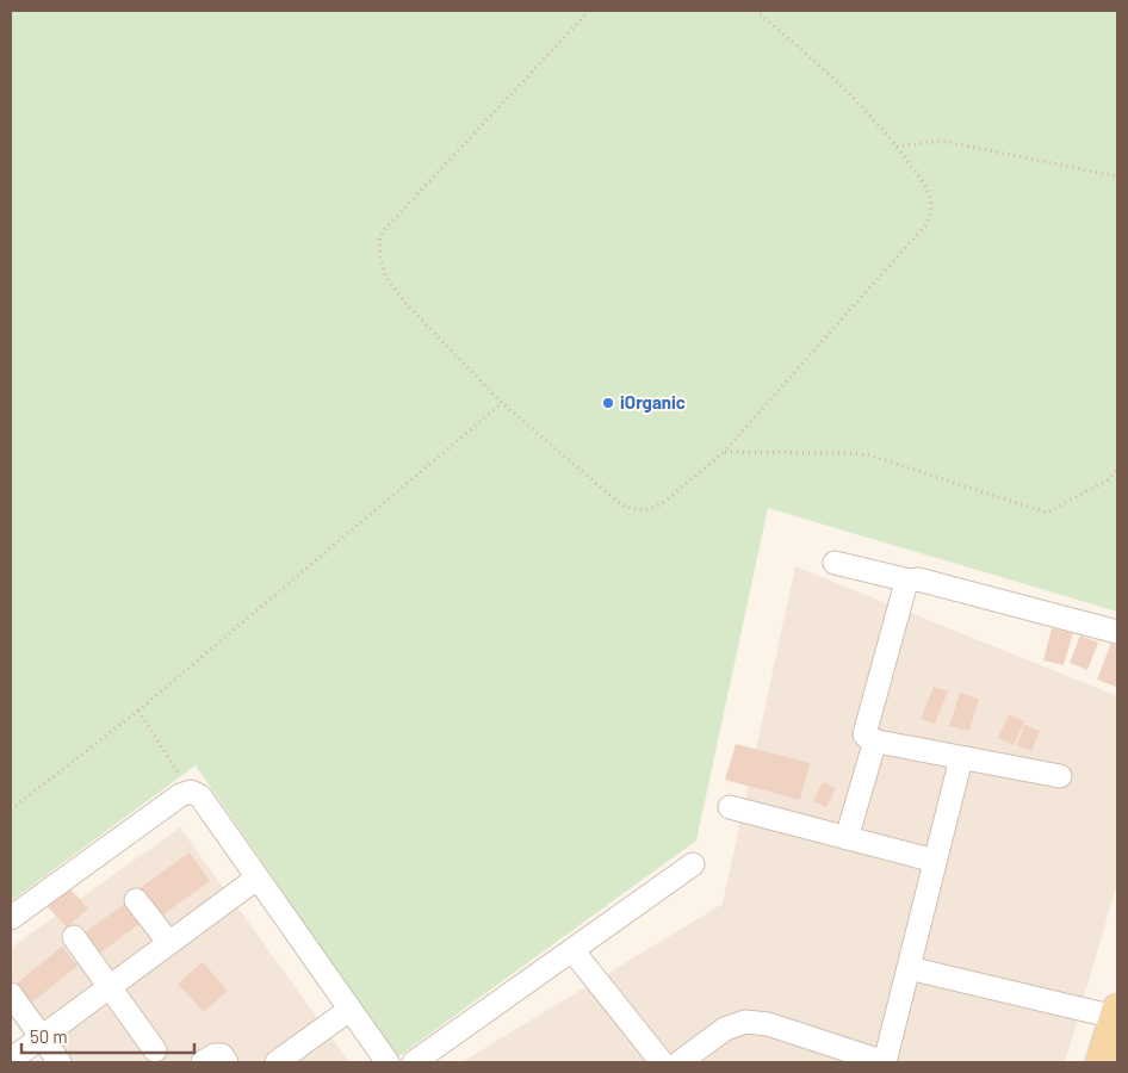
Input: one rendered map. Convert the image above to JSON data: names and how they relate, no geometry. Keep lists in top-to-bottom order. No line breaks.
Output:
{"places":["iOrganic"],"scale_bar":"50 m"}
